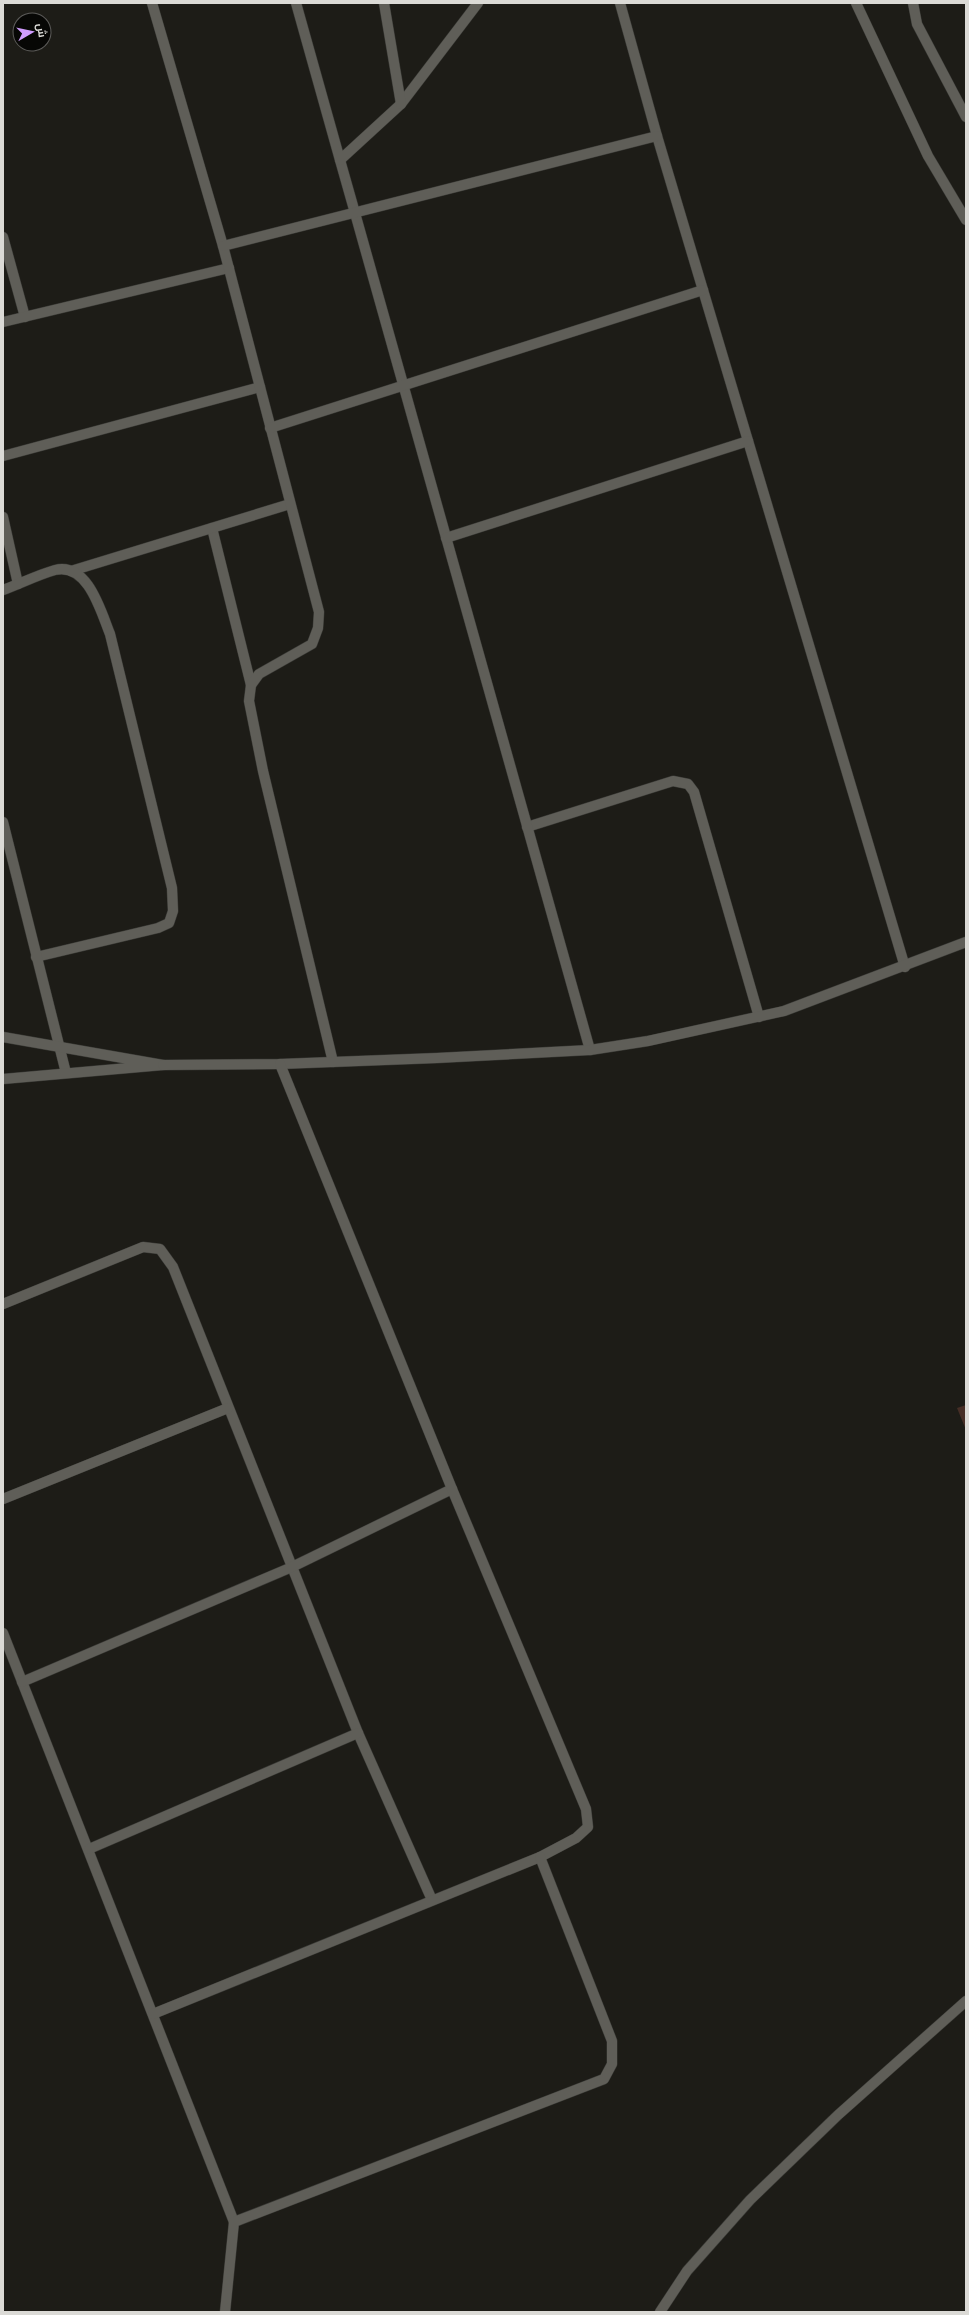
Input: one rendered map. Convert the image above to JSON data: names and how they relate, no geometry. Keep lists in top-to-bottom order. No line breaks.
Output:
{"north":"right"}
